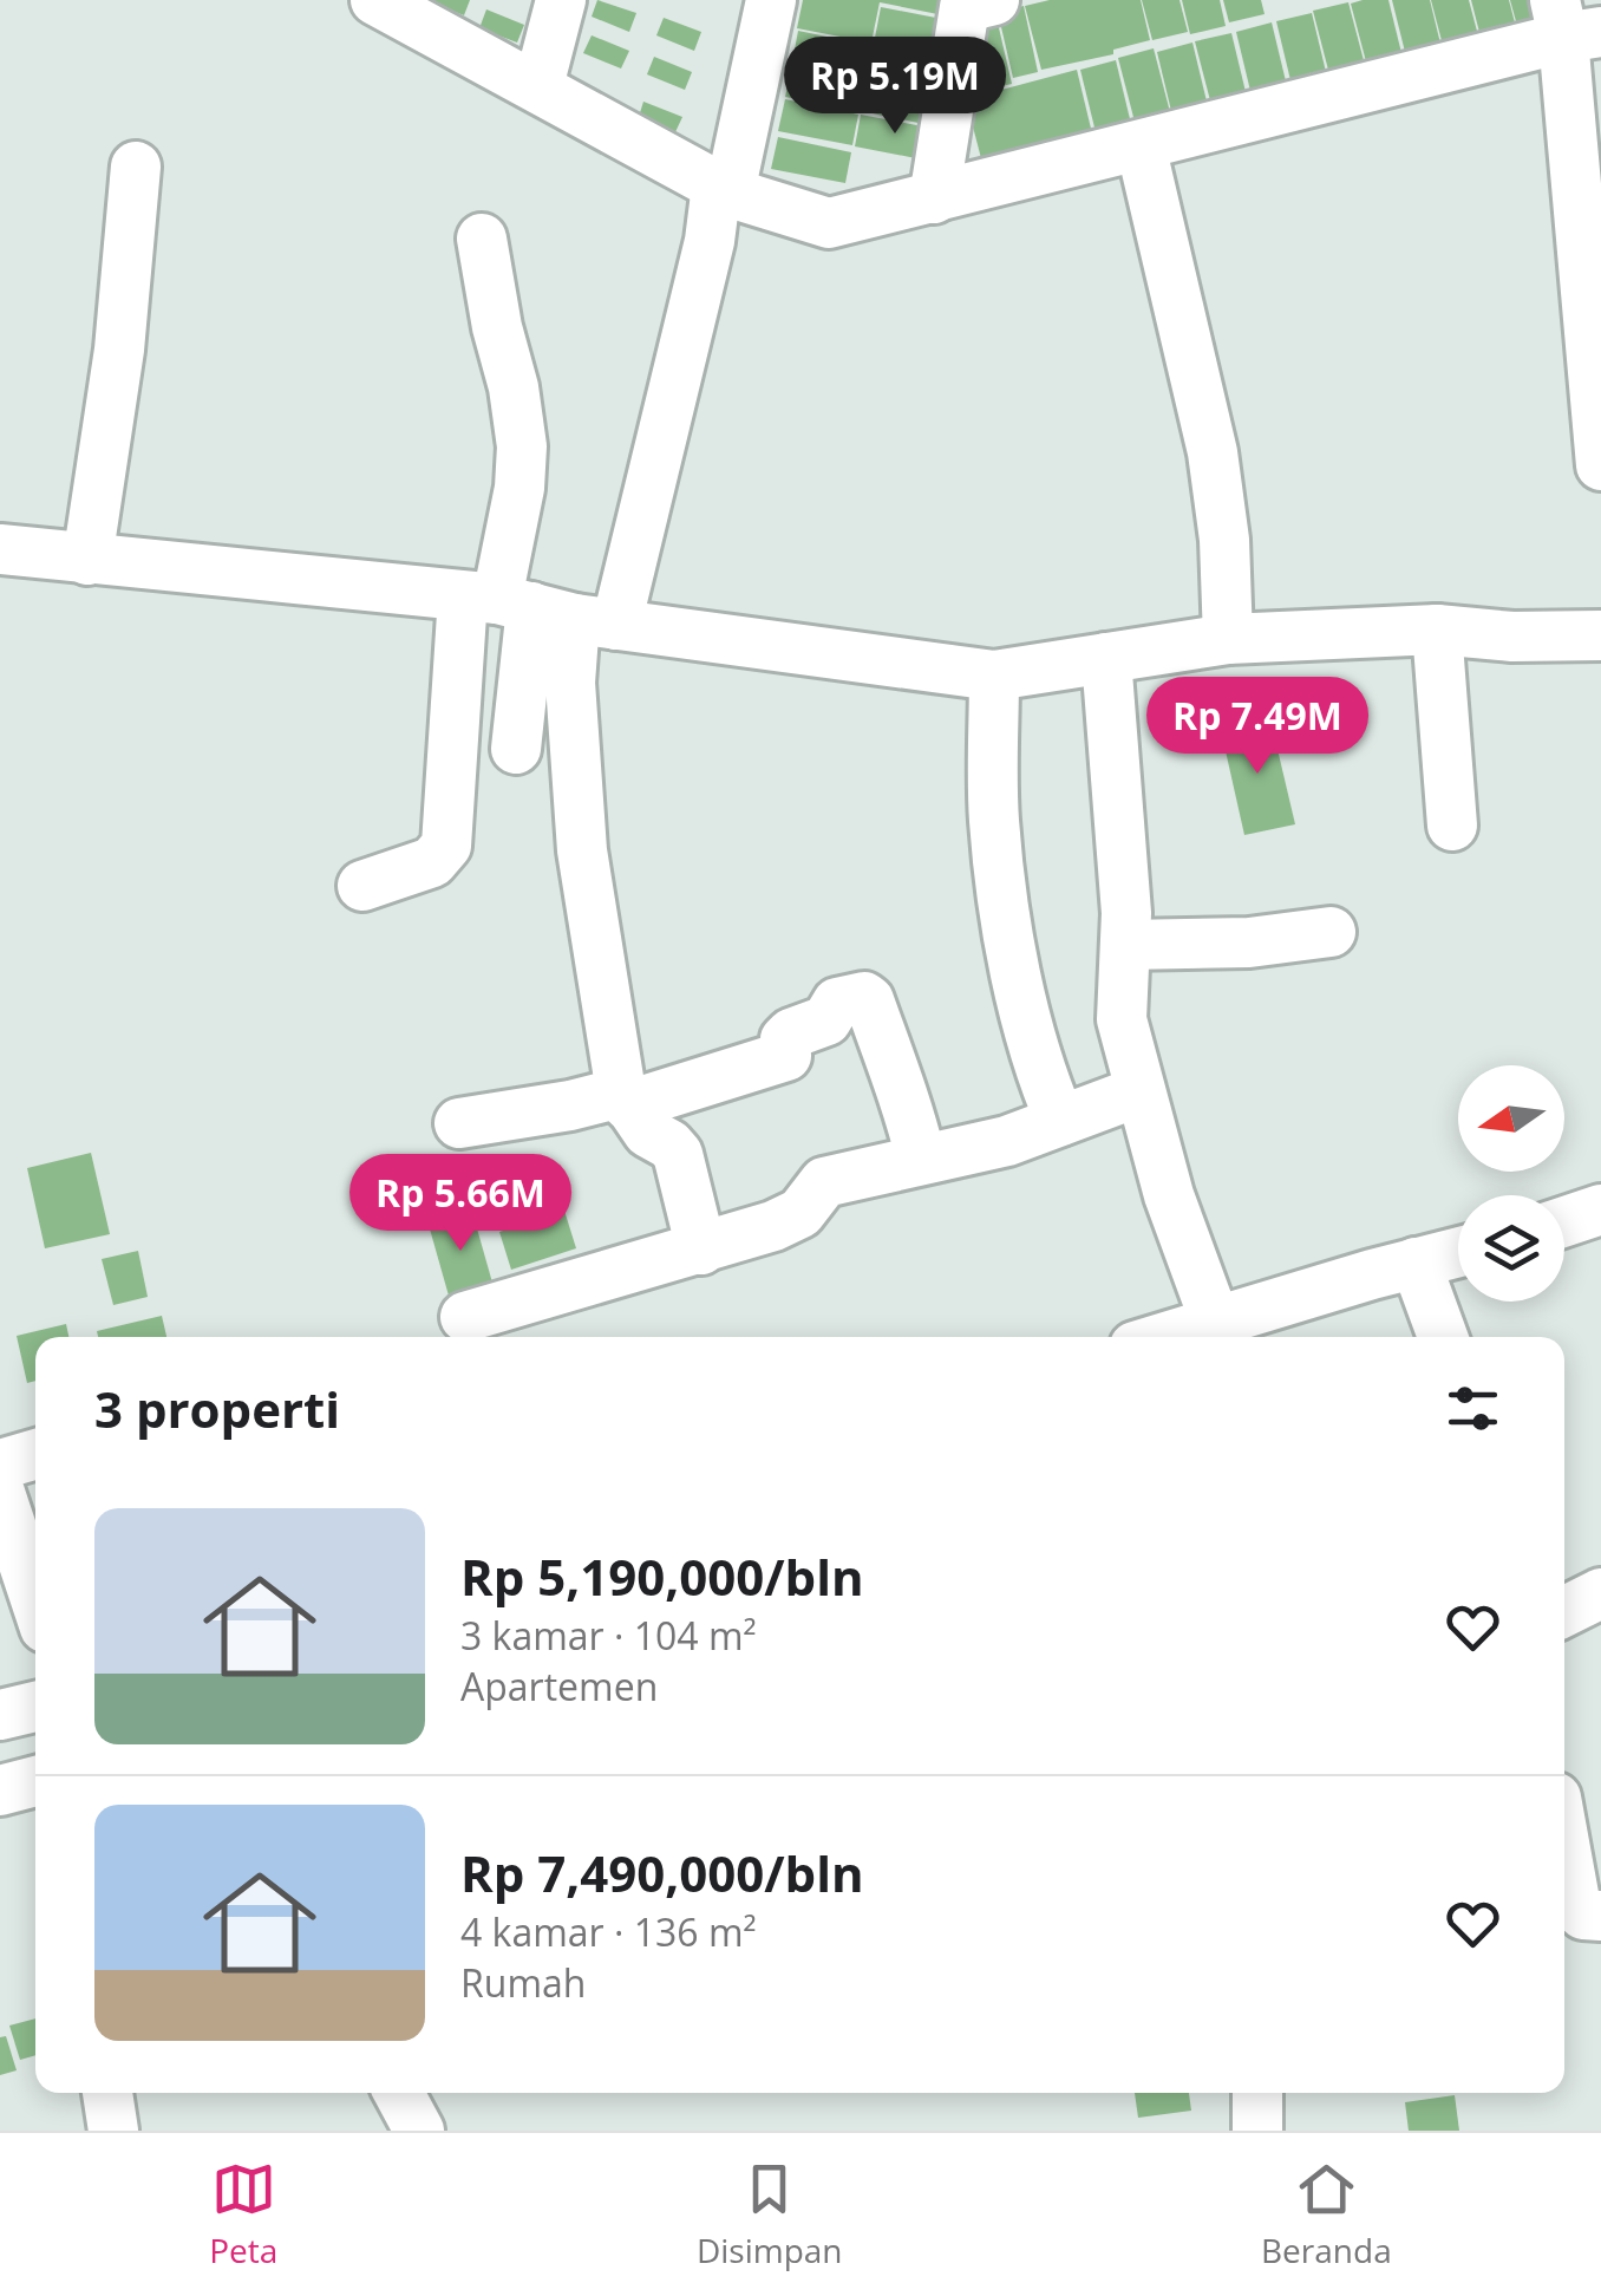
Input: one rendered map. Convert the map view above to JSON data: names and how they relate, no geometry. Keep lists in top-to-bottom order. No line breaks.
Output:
{"north":"left","page":{"price":["Rp 5.19M","Rp 7.49M","Rp 5.66M"],"heading":"3 properti","list":[{"name":"Rp 5,190,000/bln","note":"3 kamar · 104 m² · Apartemen"},{"name":"Rp 7,490,000/bln","note":"4 kamar · 136 m² · Rumah"}],"tabs":["Peta","Disimpan","Beranda"]}}
